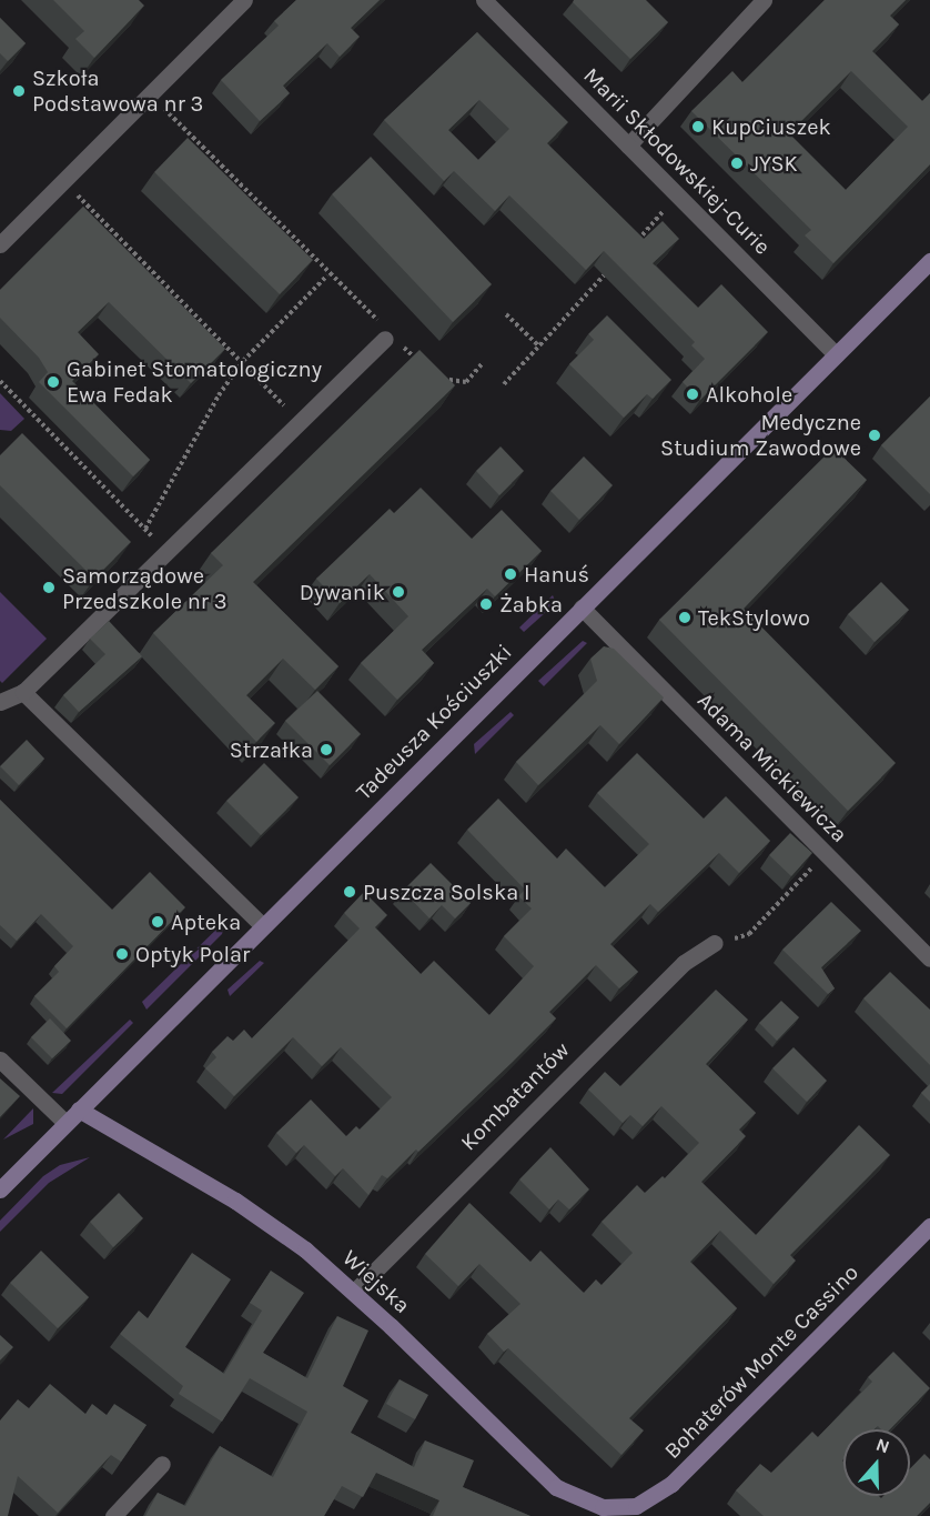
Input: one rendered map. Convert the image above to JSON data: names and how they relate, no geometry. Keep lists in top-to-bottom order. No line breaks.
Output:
{"streets":{"street":["Marii Skłodowskiej-Curie","Tadeusza Kościuszki","Adama Mickiewicza","Kombatantów","Wiejska","Bohaterów Monte Cassino"]},"crossings":[["Marii Skłodowskiej-Curie","Tadeusza Kościuszki"],["Tadeusza Kościuszki","Adama Mickiewicza"],["Tadeusza Kościuszki","Wiejska"],["Kombatantów","Wiejska"],["Wiejska","Bohaterów Monte Cassino"]],"places":["Szkoła Podstawowa nr 3","KupCiuszek","JYSK","Gabinet Stomatologiczny Ewa Fedak","Alkohole","Medyczne Studium Zawodowe","Hanuś","Samorządowe Przedszkole nr 3","Dywanik","Żabka","TekStylowo","Strzałka","Puszcza Solska I","Apteka","Optyk Polar"],"north":"top"}
